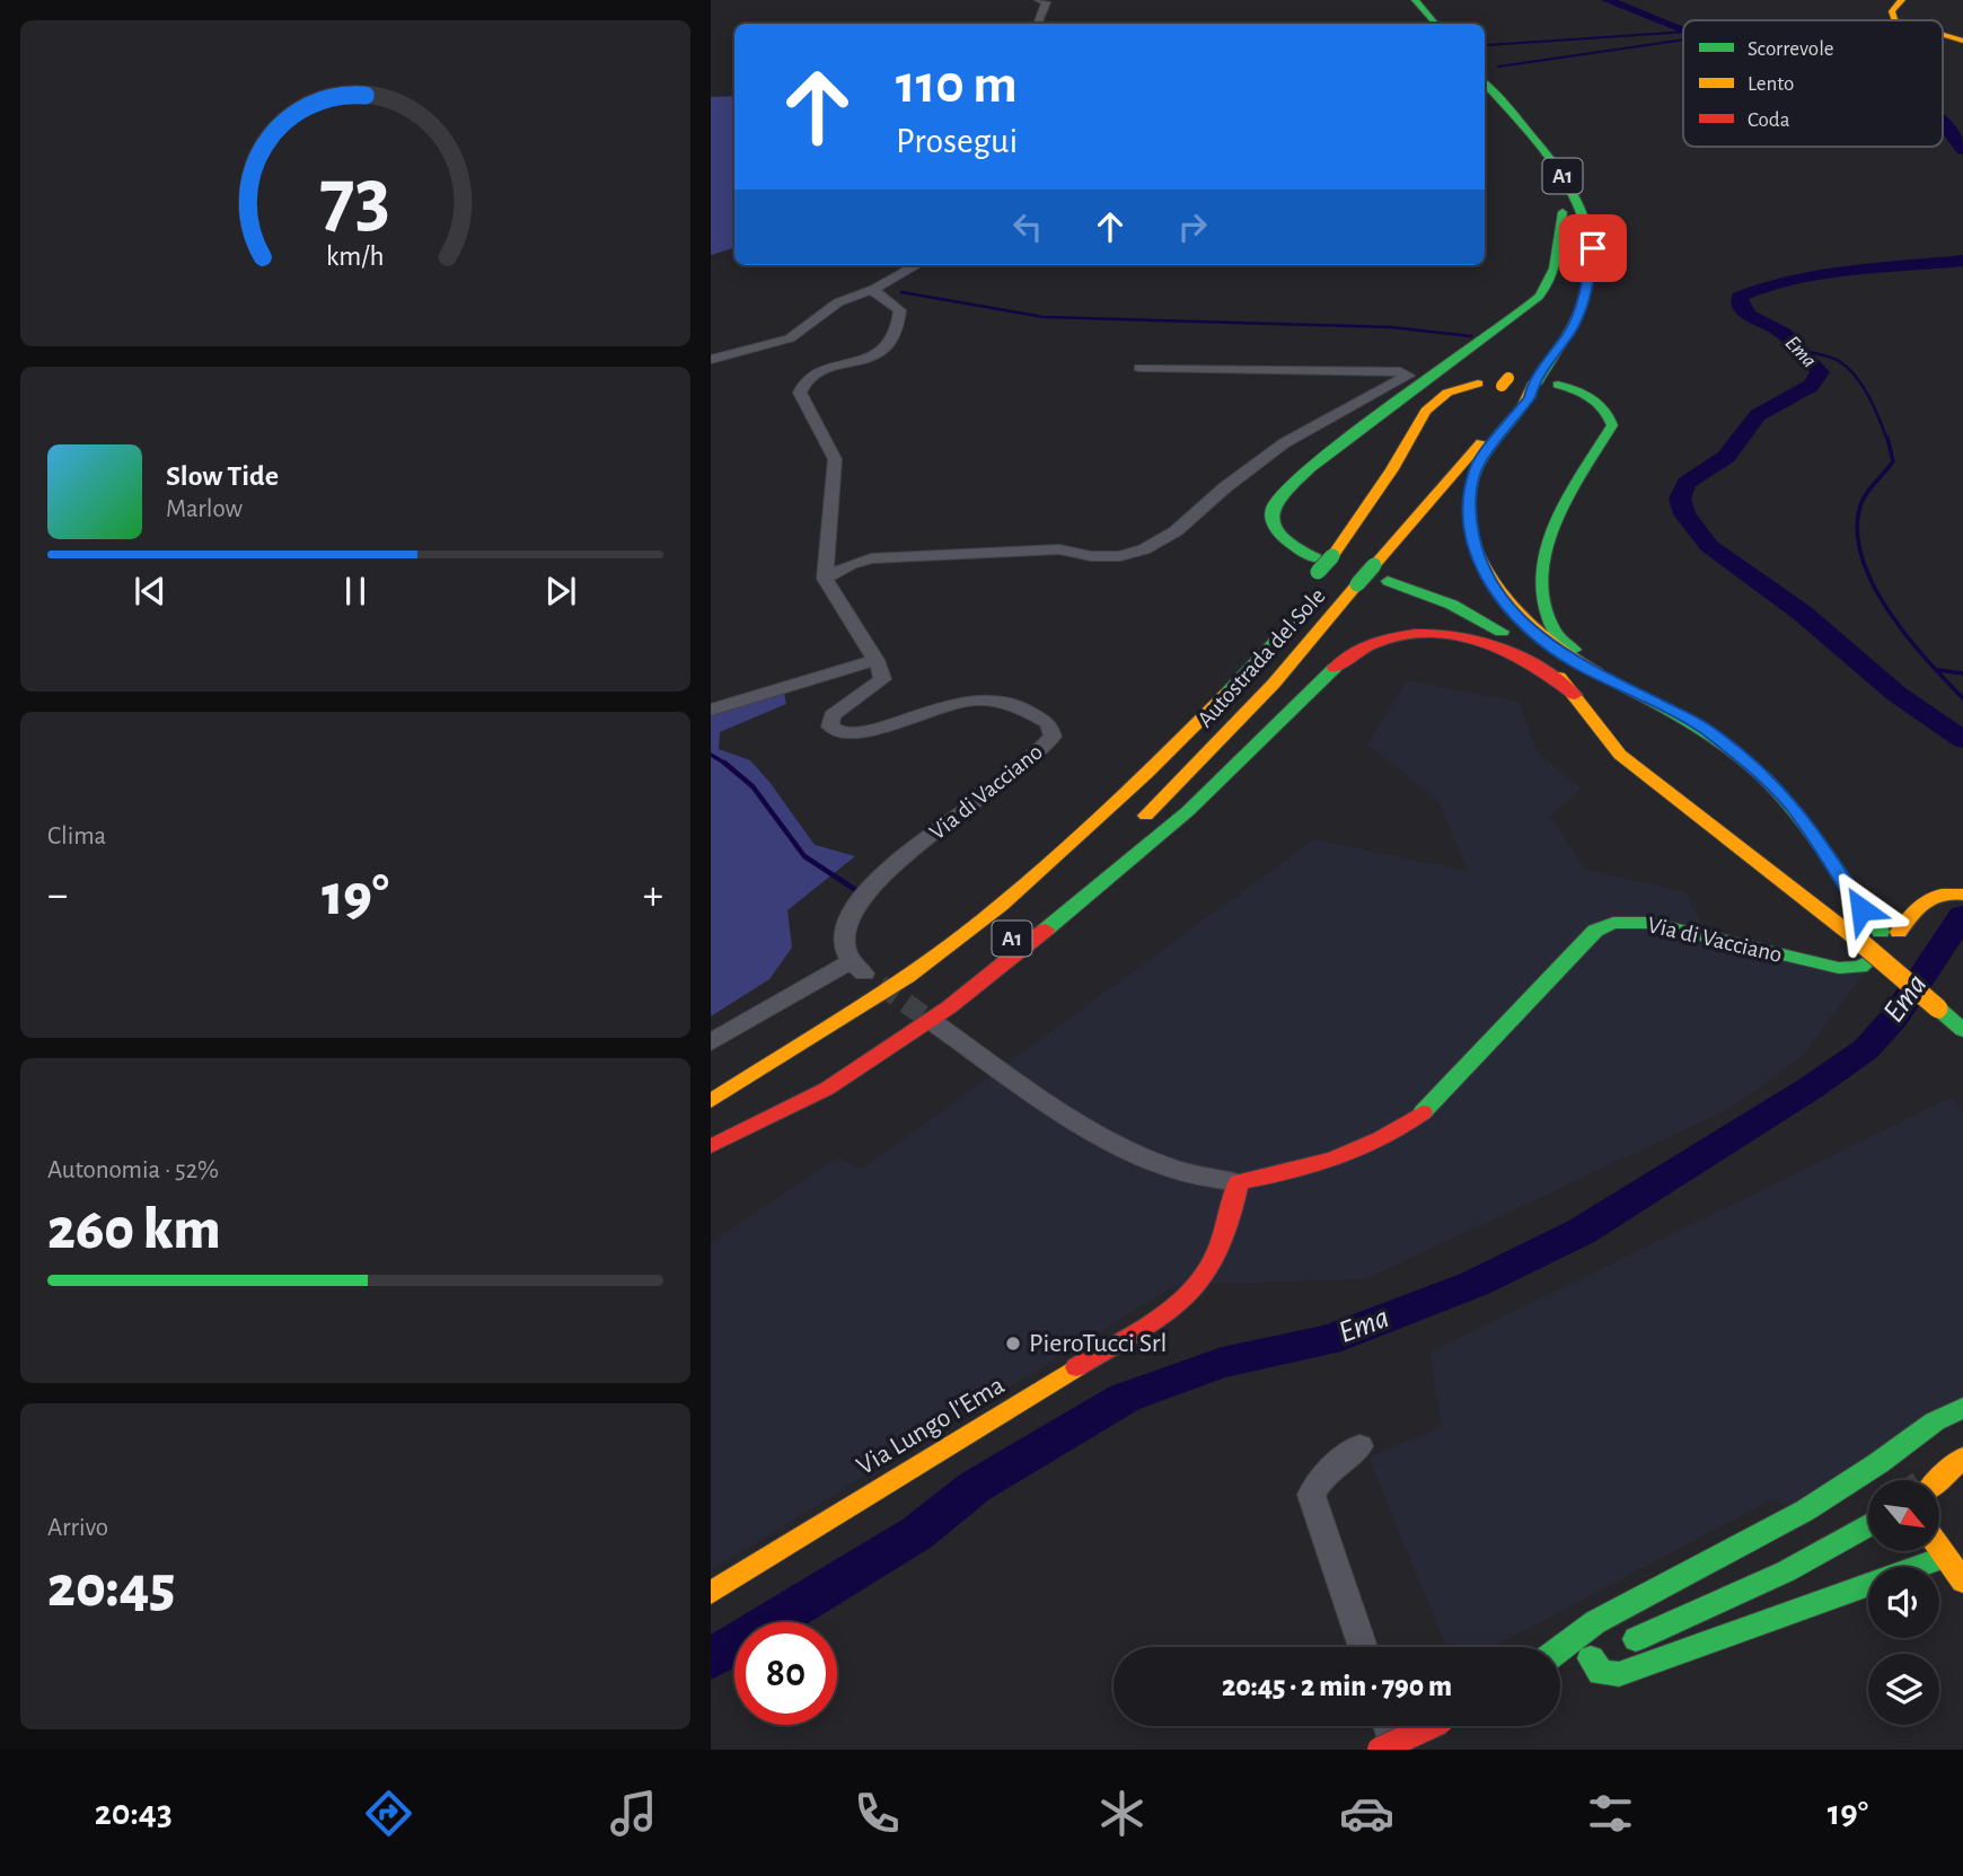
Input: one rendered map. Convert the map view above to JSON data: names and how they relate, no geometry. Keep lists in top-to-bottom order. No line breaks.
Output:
{"streets":{"main road":["A1","Autostrada del Sole","Via di Vacciano","Via Lungo l'Ema"]},"crossings":[["Via di Vacciano","Via Lungo l'Ema"]],"water":["Ema"],"places":["PieroTucci Srl"],"legend":["Scorrevole","Lento","Coda"],"north":"bottom right","page":{"turn":["110 m","Prosegui"],"song":["Slow Tide","Marlow"],"tile":["Clima",["Autonomia · 52%","260 km"],["Arrivo","20:45"]],"heat":["−","19°","+"],"limit":"80","trip":"20:45 · 2 min · 790 m","tabs":["20:43","19°"],"gauge":["73","km/h"]}}
